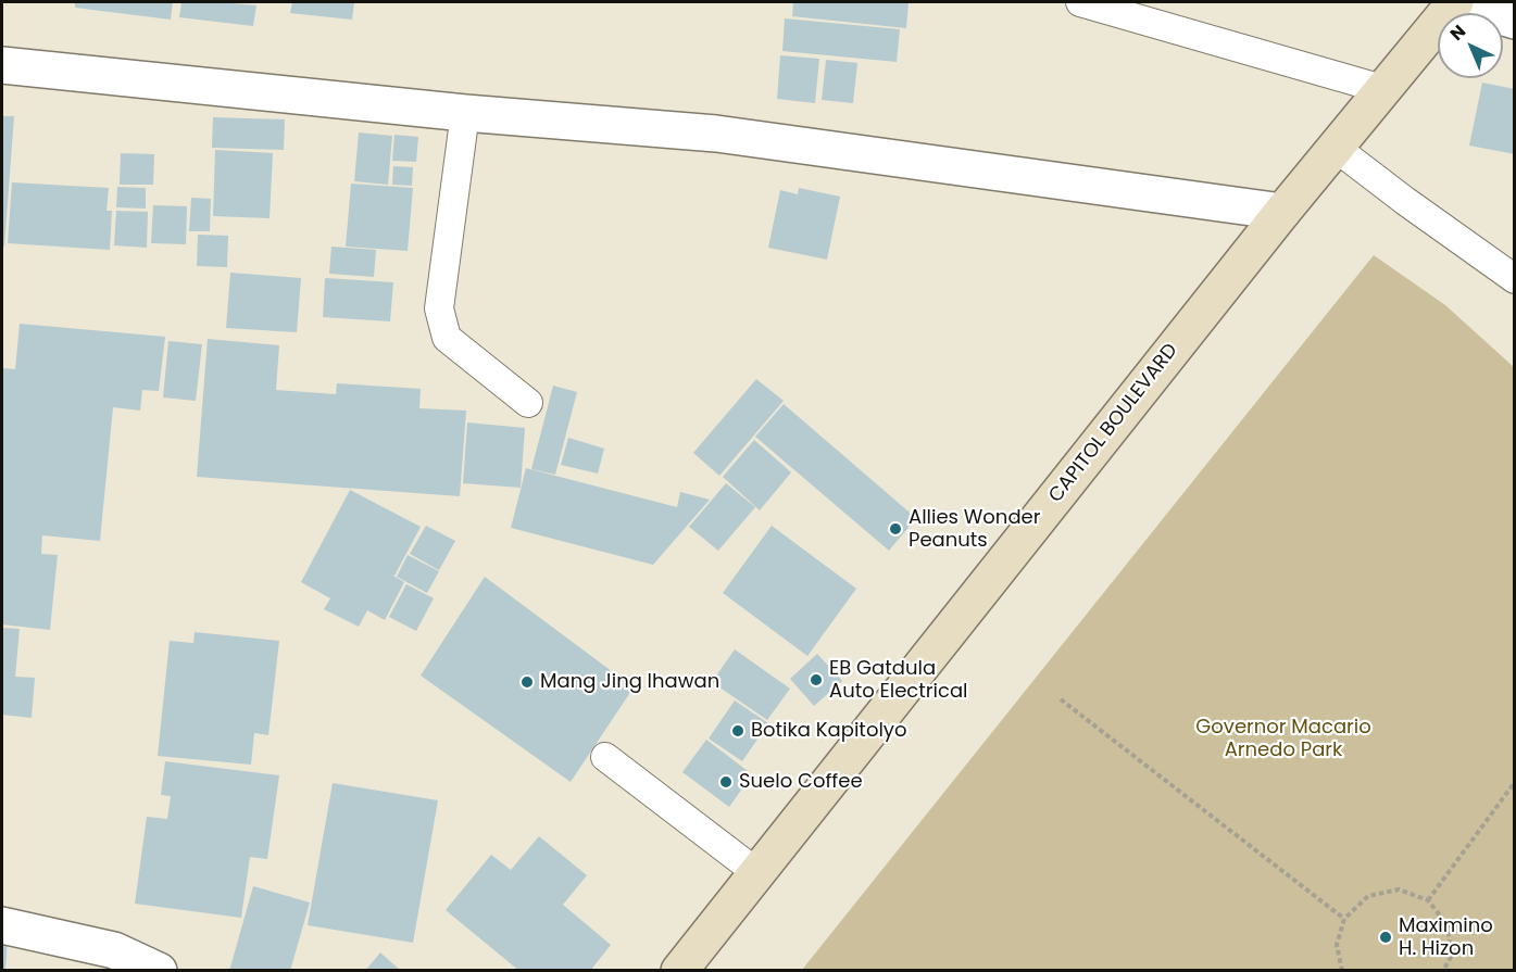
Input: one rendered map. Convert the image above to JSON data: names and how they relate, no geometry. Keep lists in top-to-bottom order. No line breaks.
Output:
{"streets":{"main road":["CAPITOL BOULEVARD"]},"parks":["Governor Macario Arnedo Park"],"places":["Allies Wonder Peanuts","EB Gatdula Auto Electrical","Mang Jing Ihawan","Botika Kapitolyo","Suelo Coffee","Maximino H. Hizon"],"north":"top left"}
